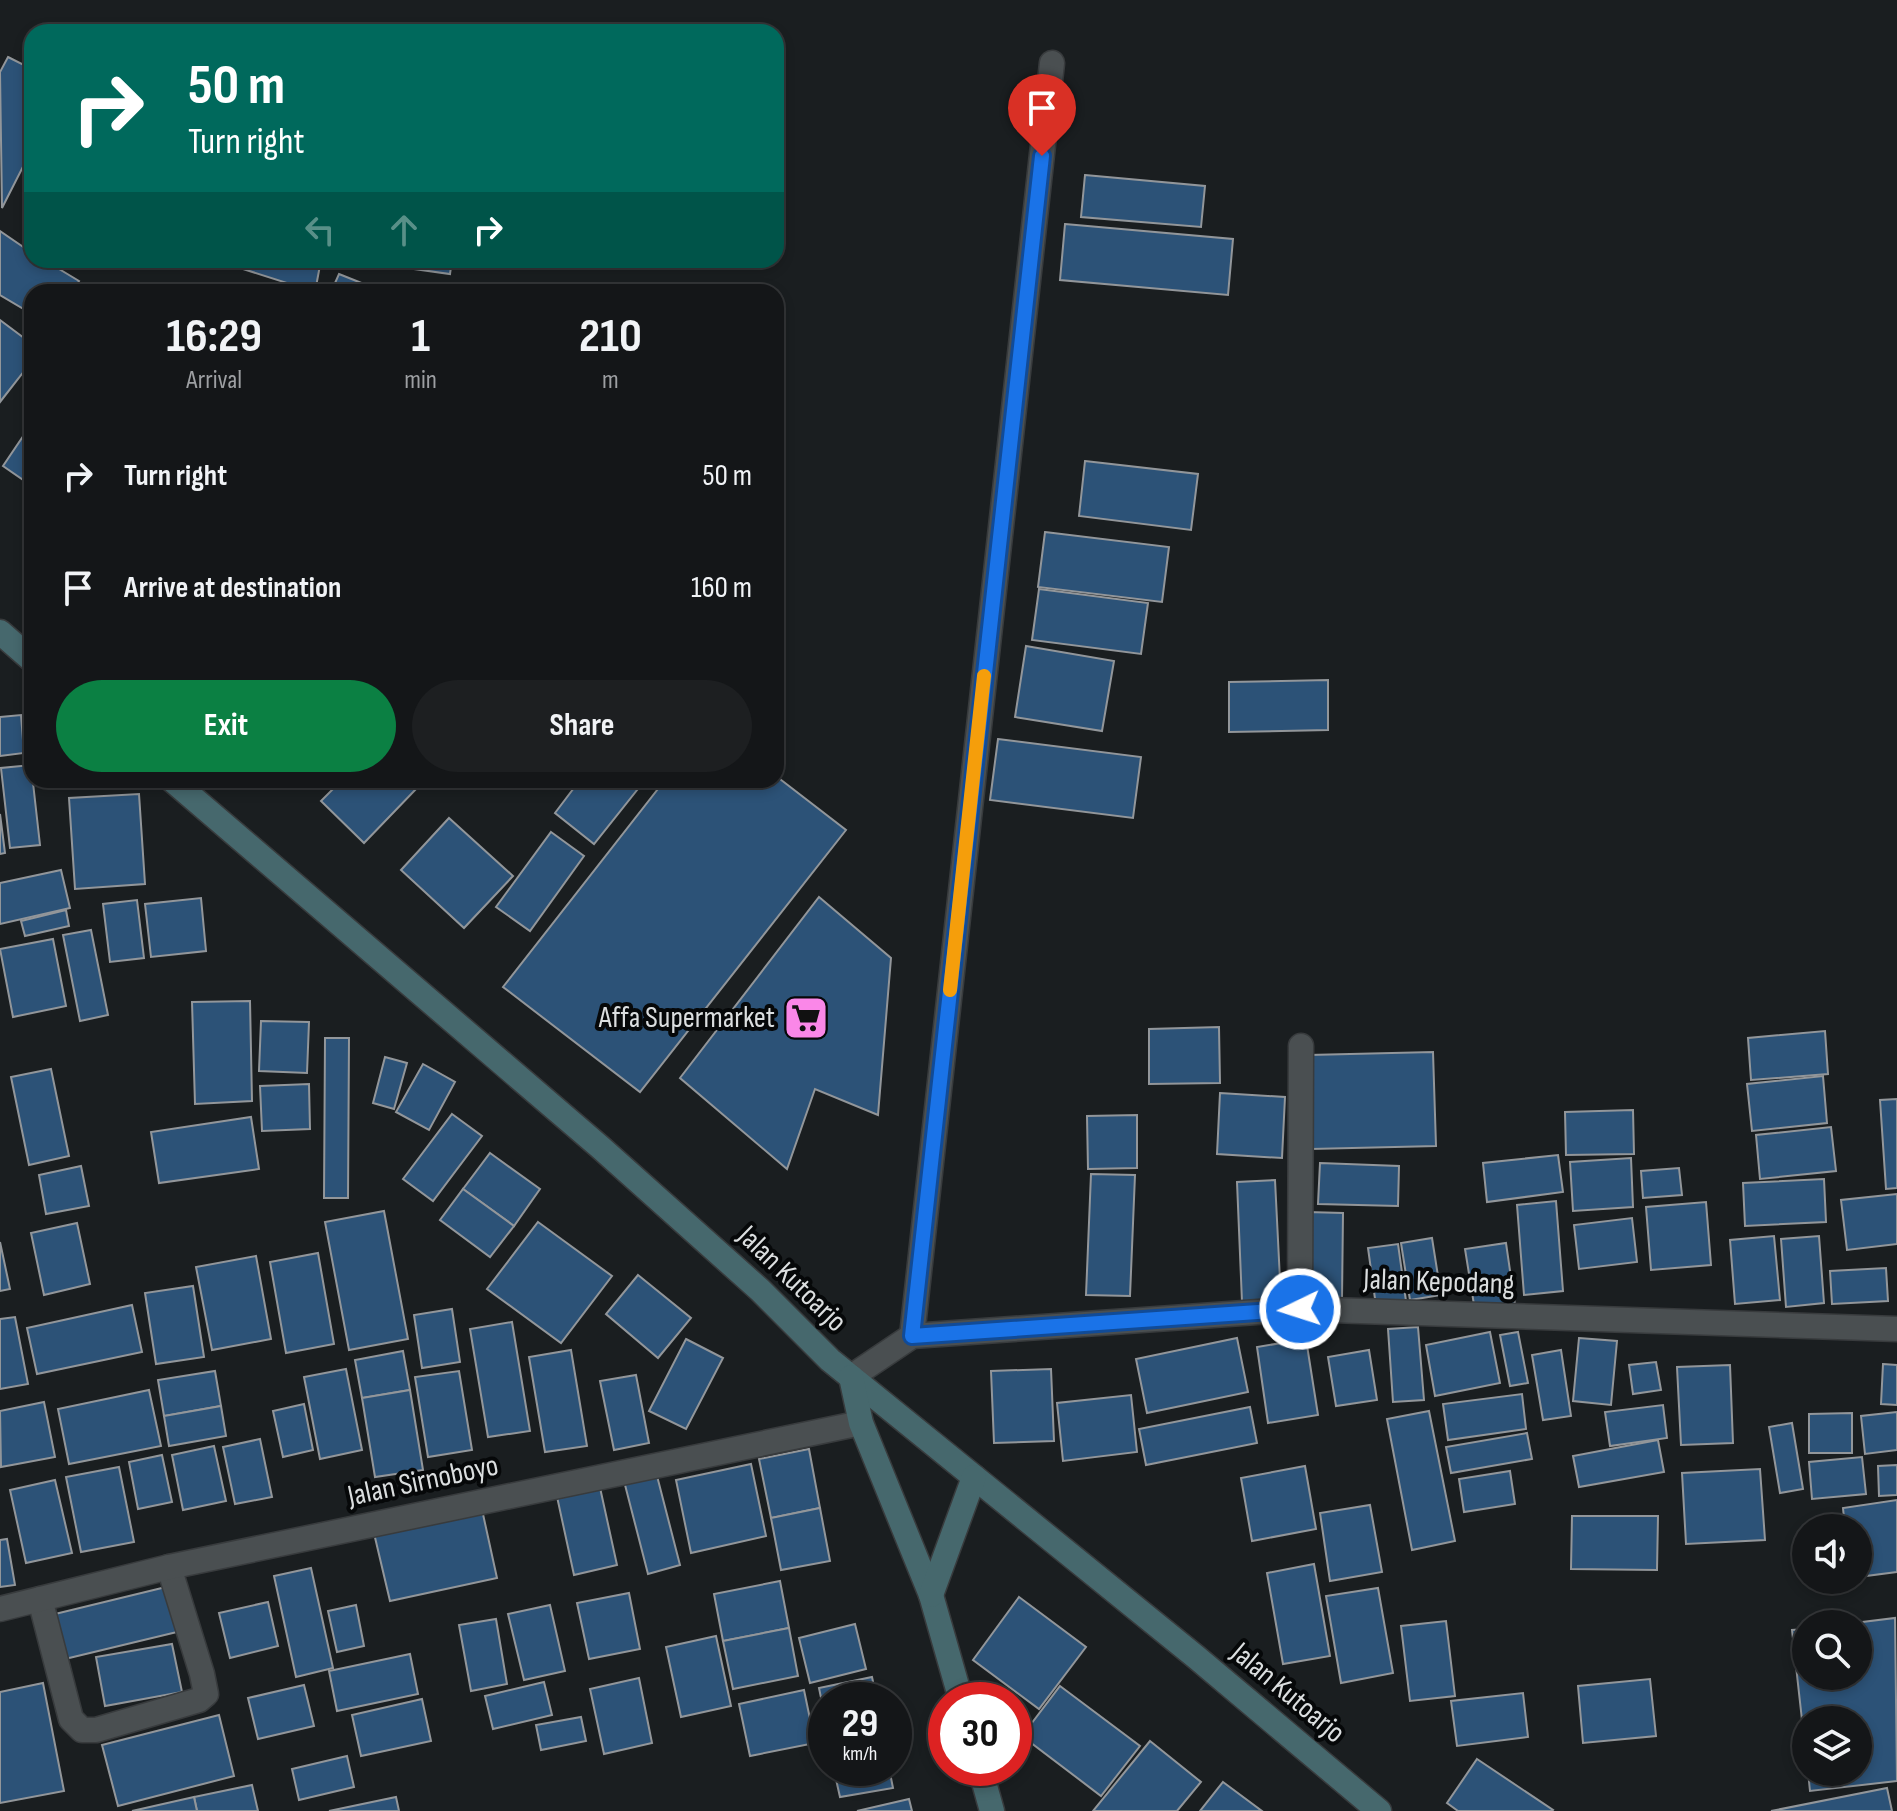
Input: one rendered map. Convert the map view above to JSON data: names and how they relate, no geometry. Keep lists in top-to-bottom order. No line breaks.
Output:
{"streets":{"main road":["Jalan Kutoarjo"],"street":["Jalan Kepodang","Jalan Sirnoboyo"]},"crossings":[["Jalan Kutoarjo","Jalan Kepodang"]],"places":{"supermarket":["Affa Supermarket"]},"page":{"turn":["50 m","Turn right"],"eta":["16:29","Arrival","1","min","210","m"],"list":[{"name":"Turn right","value":"50 m"},{"name":"Arrive at destination","value":"160 m"}],"buttons":["Exit","Share"],"speed":"29 km/h","limit":"30"}}
